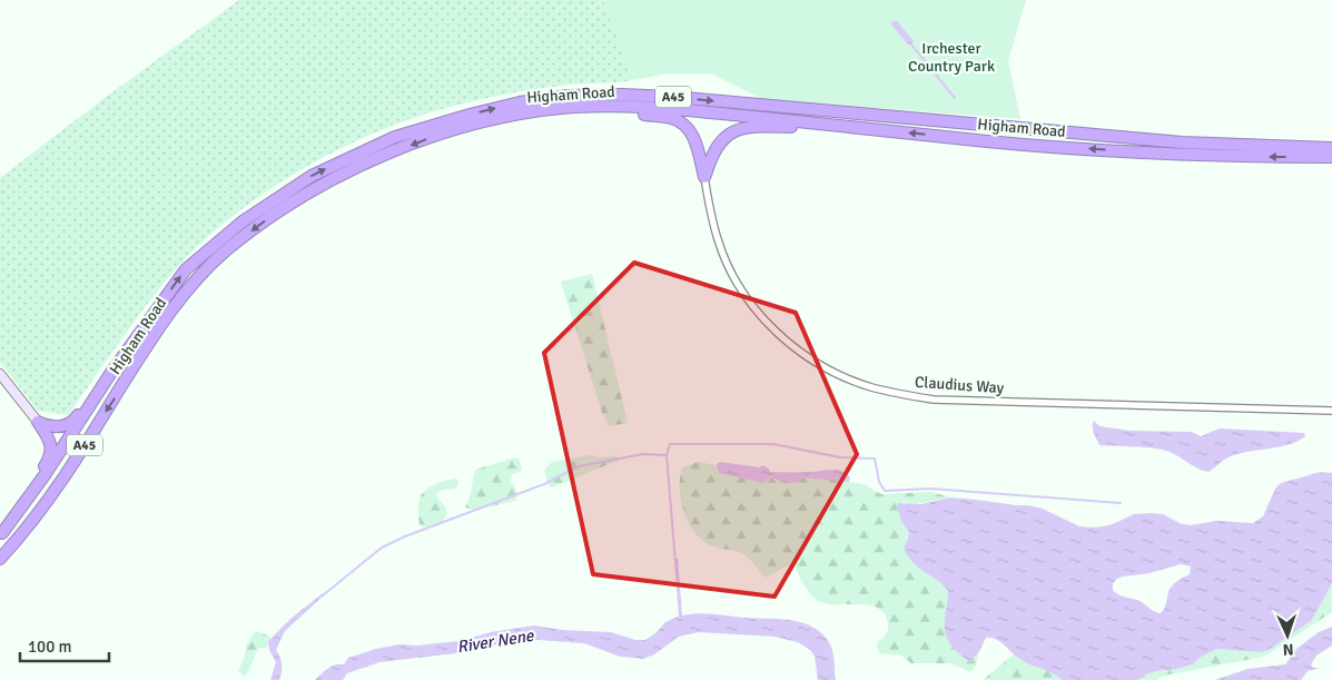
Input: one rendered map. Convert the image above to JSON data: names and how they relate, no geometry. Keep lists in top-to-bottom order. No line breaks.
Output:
{"streets":{"highway":["Higham Road","A45"],"street":["Claudius Way"]},"water":["River Nene"],"parks":["Irchester Country Park"],"scale_bar":"100 m","north":"bottom"}
